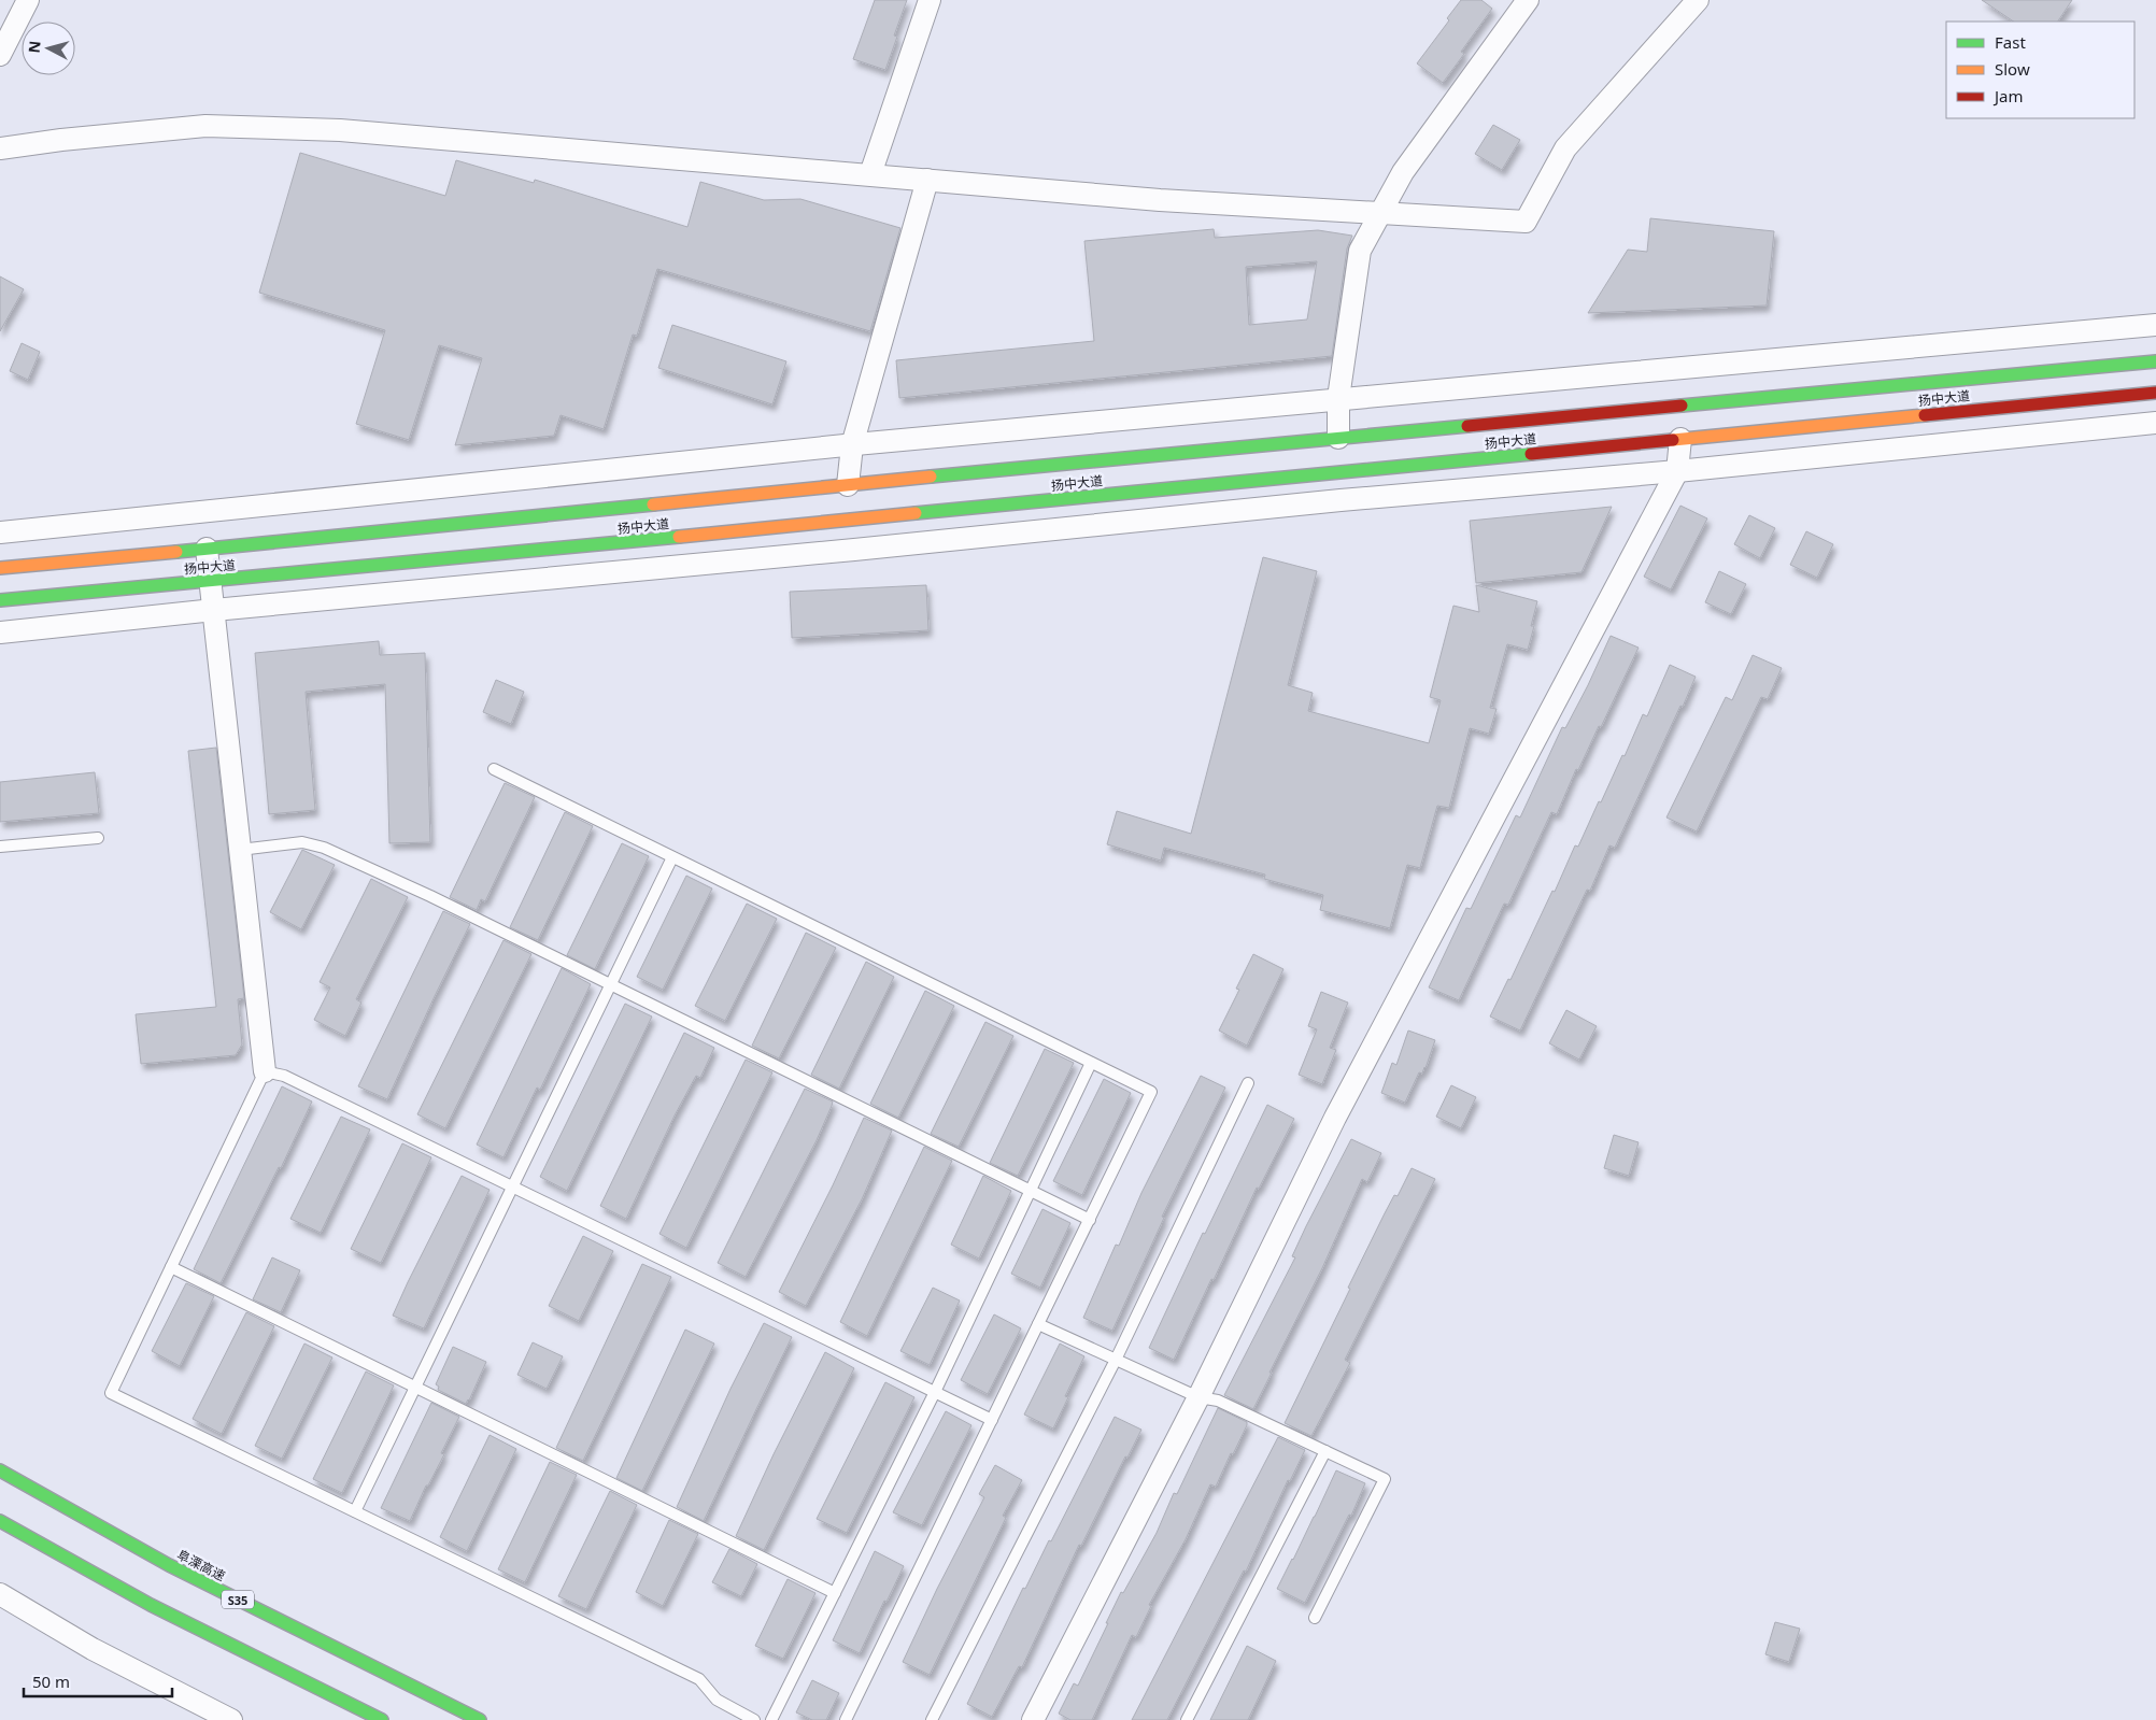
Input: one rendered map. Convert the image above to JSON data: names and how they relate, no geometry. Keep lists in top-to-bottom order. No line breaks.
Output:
{"streets":{"main road":["扬中大道","阜溧高速","S35"]},"legend":["Fast","Slow","Jam"],"scale_bar":"50 m","north":"left"}
